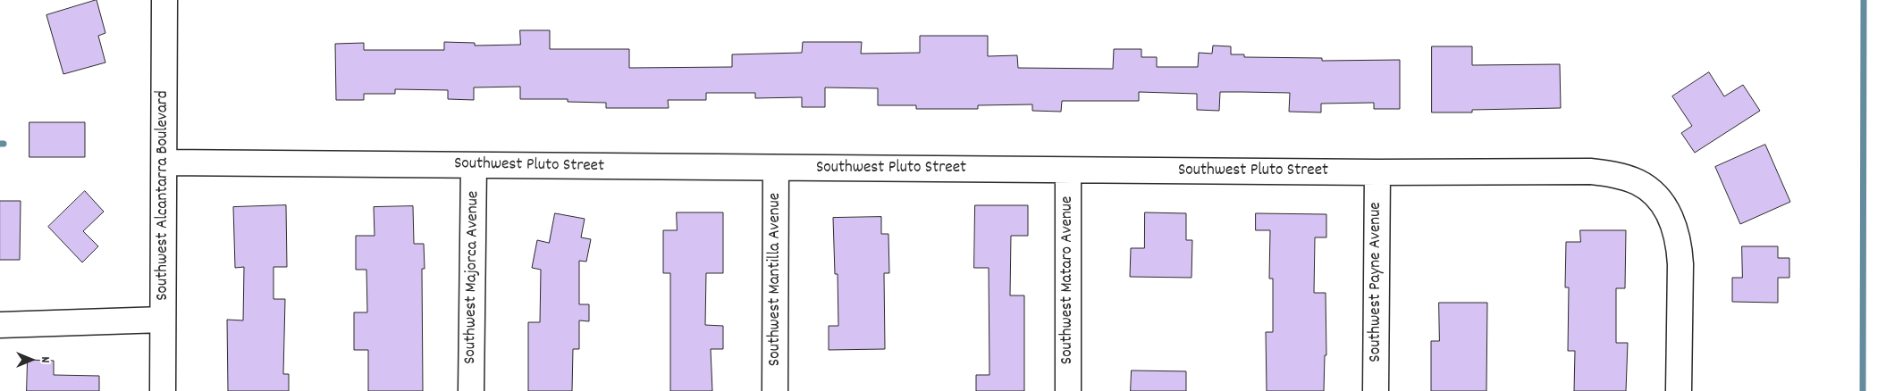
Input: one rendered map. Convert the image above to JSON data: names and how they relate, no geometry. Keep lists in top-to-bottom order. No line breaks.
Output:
{"streets":{"street":["Southwest Pluto Street","Southwest Alcantarra Boulevard","Southwest Majorca Avenue","Southwest Mantilla Avenue","Southwest Mataro Avenue","Southwest Payne Avenue"]},"crossings":[["Southwest Pluto Street","Southwest Alcantarra Boulevard"],["Southwest Pluto Street","Southwest Majorca Avenue"],["Southwest Pluto Street","Southwest Mantilla Avenue"],["Southwest Pluto Street","Southwest Mataro Avenue"],["Southwest Pluto Street","Southwest Payne Avenue"]],"north":"right"}
